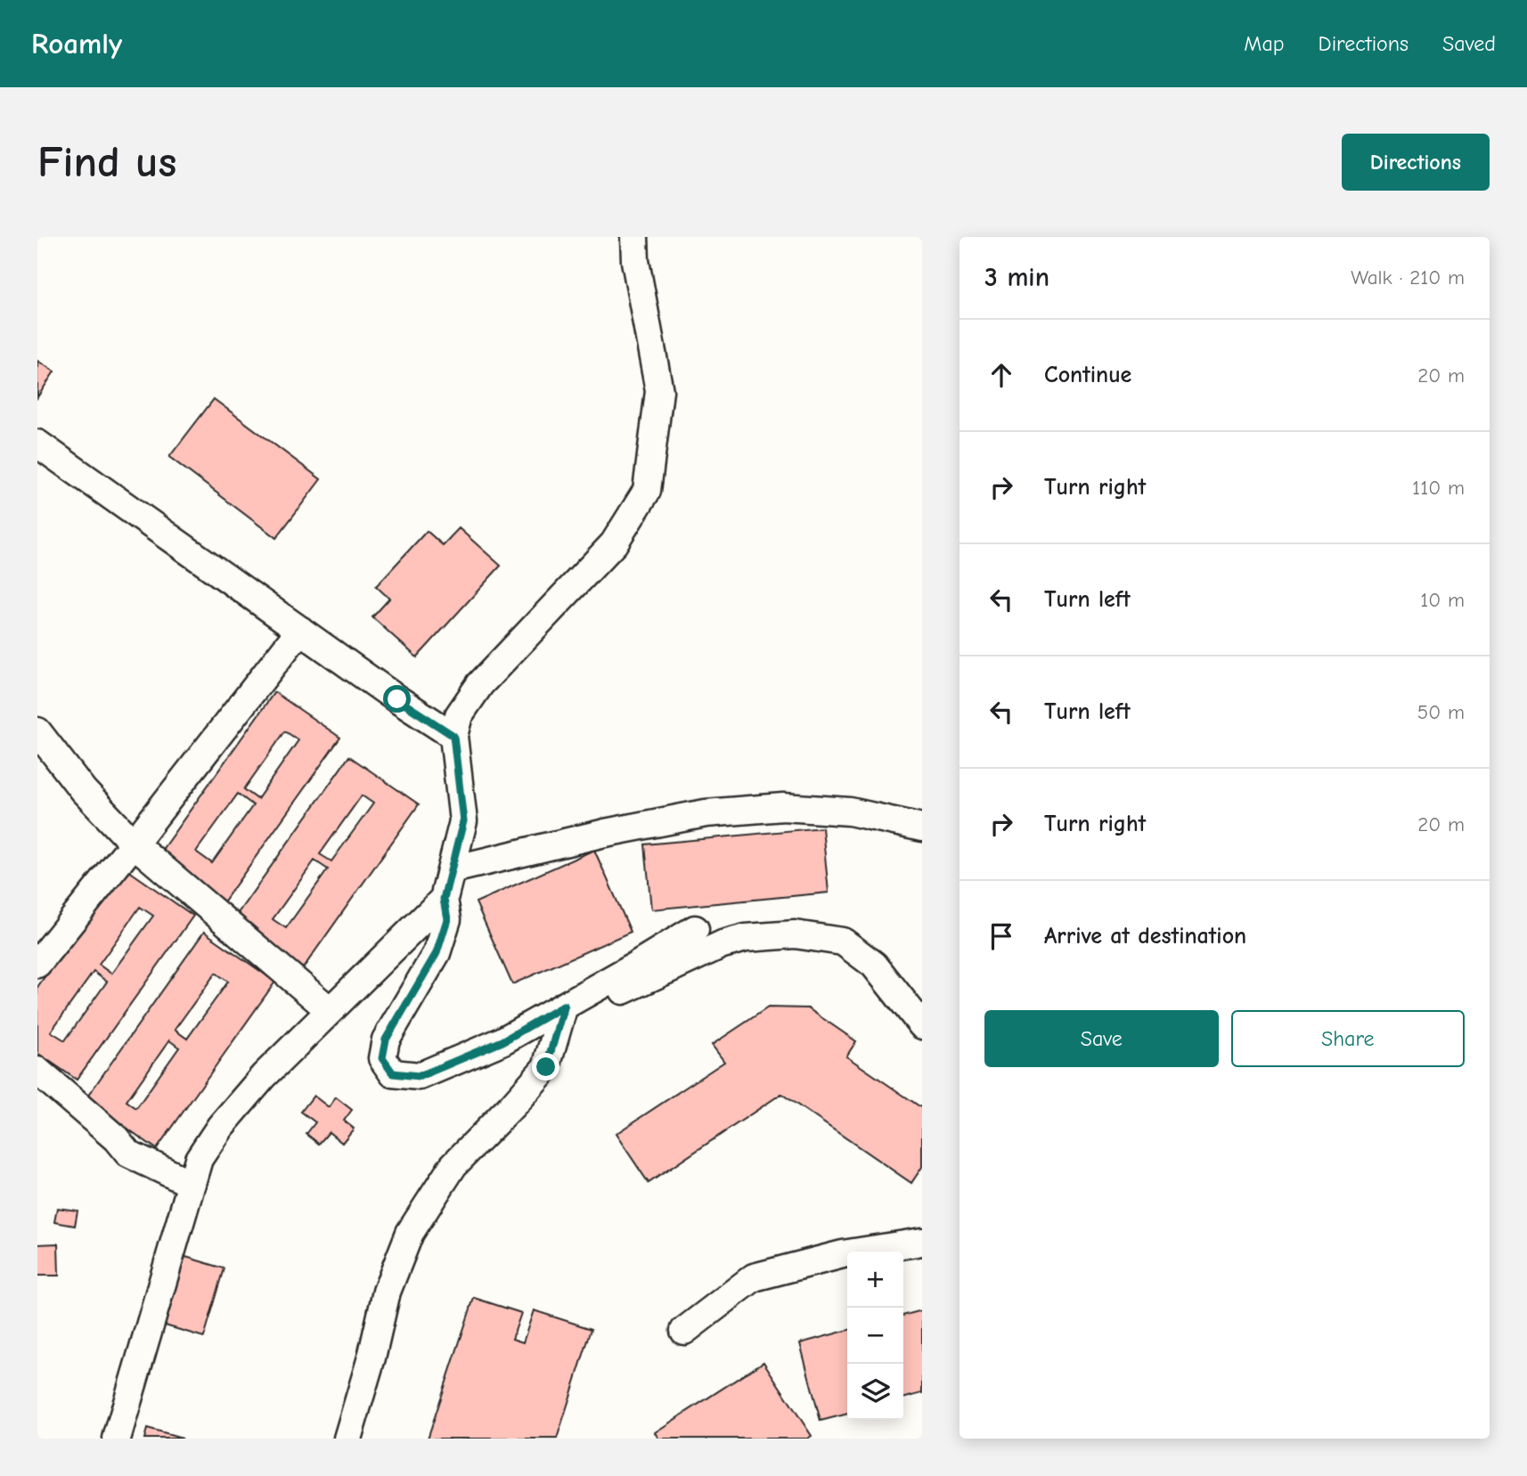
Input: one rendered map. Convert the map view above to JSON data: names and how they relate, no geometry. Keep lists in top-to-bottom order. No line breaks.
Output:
{"page":{"header":"Roamly","nav":["Map","Directions","Saved"],"buttons":["Directions",["Save","Share"]],"title":"Find us","heading":["3 min","Walk · 210 m"],"list":[["Continue","20 m"],["Turn right","110 m"],["Turn left","10 m"],["Turn left","50 m"],["Turn right","20 m"],"Arrive at destination"],"map_buttons":["+","−"]}}
